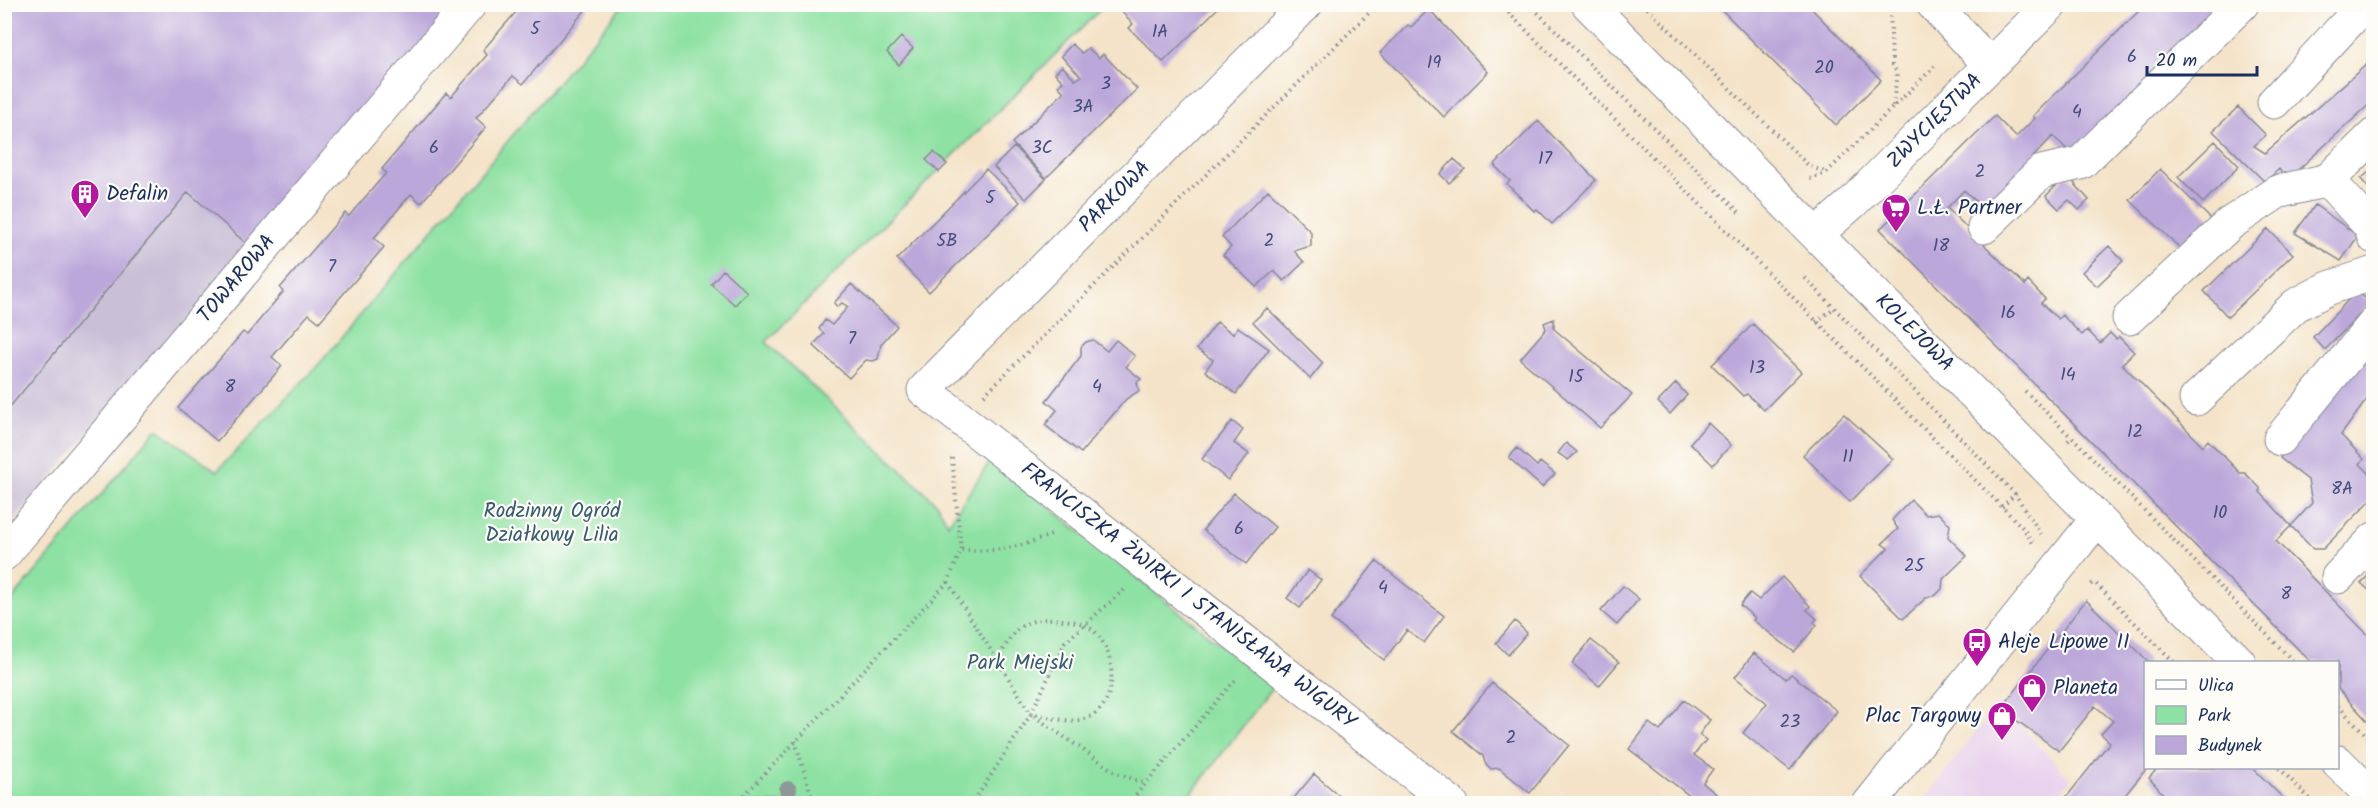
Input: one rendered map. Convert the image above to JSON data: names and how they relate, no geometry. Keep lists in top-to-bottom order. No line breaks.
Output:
{"streets":{"street":["ZWYCIĘSTWA","PARKOWA","TOWAROWA","KOLEJOWA","FRANCISZKA ŻWIRKI I STANISŁAWA WIGURY"]},"crossings":[["ZWYCIĘSTWA","KOLEJOWA"],["PARKOWA","FRANCISZKA ŻWIRKI I STANISŁAWA WIGURY"]],"parks":["Rodzinny Ogród Działkowy Lilia","Park Miejski"],"places":{"building":["Defalin"],"supermarket":["L.Ł. Partner"],"bus stop":["Aleje Lipowe II"],"shop":["Planeta","Plac Targowy"]},"house_numbers":["5","1A","6","19","20","3","3A","4","6","3C","17","2","5","5B","2","18","7","16","7","13","14","15","8","4","12","11","8A","10","6","25","4","8","23","2"],"legend":["Ulica","Park","Budynek"],"scale_bar":"20 m"}
